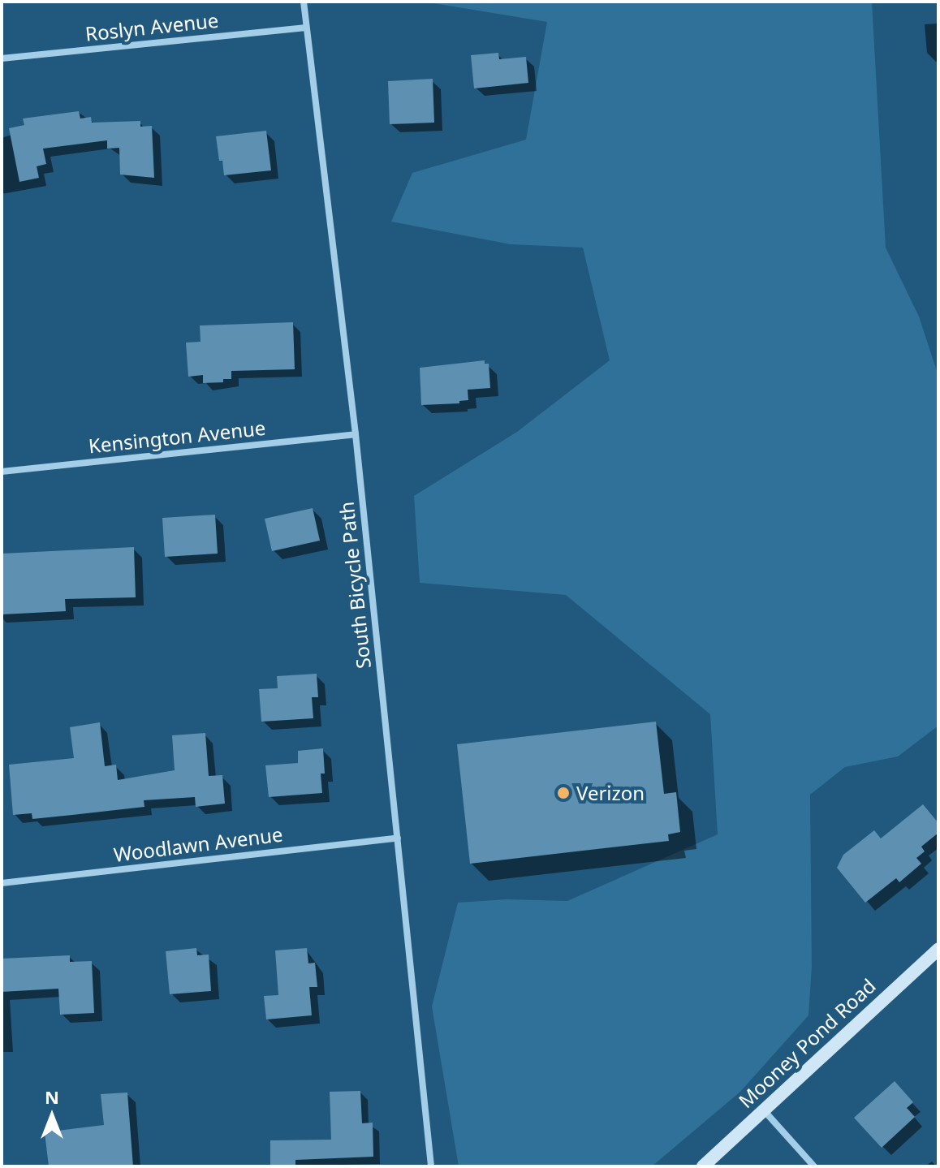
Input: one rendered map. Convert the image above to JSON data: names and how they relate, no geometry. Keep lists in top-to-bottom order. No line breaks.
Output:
{"streets":{"street":["Roslyn Avenue","Kensington Avenue","South Bicycle Path","Woodlawn Avenue","Mooney Pond Road"]},"crossings":[["Roslyn Avenue","South Bicycle Path"],["Kensington Avenue","South Bicycle Path"],["South Bicycle Path","Woodlawn Avenue"]],"places":["Verizon"],"north":"top"}
